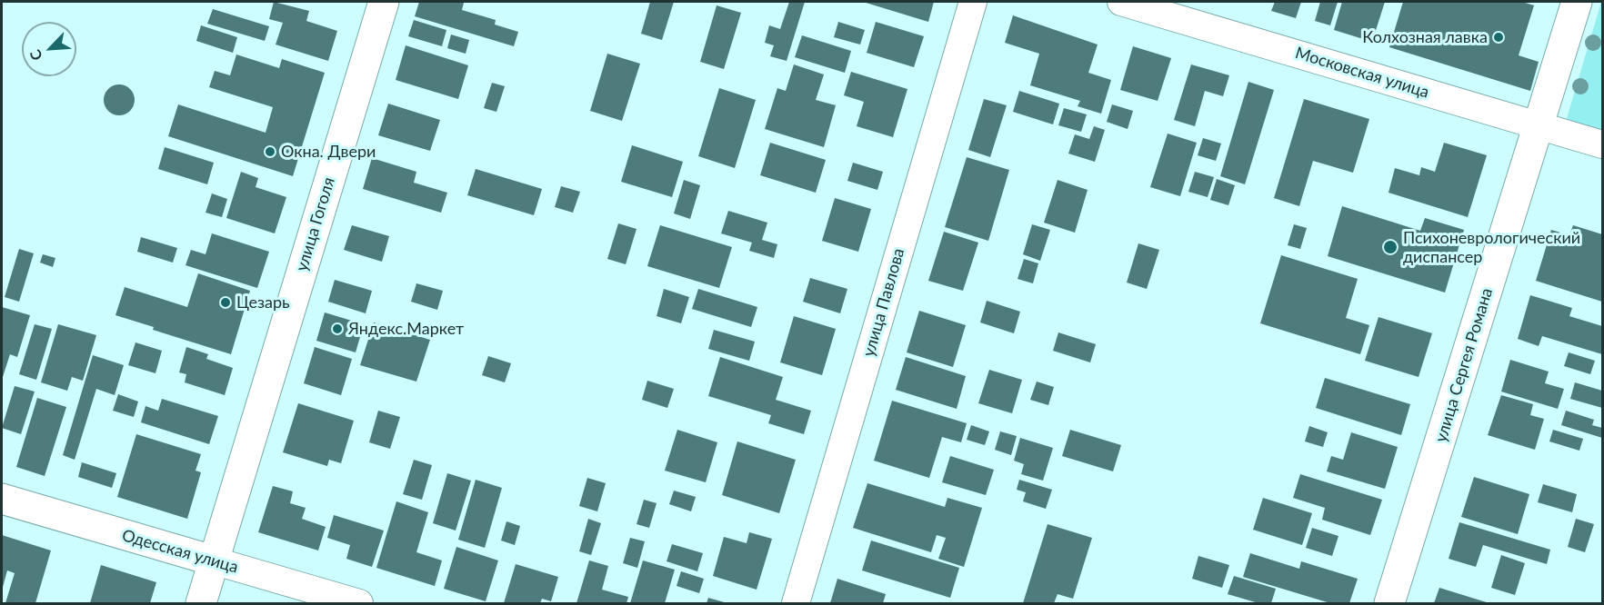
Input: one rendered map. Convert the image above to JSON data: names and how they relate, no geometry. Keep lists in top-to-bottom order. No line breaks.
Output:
{"streets":{"street":["Московская улица","улица Гоголя","улица Павлова","улица Сергея Романа","Одесская улица"]},"crossings":[["Московская улица","улица Сергея Романа"],["улица Гоголя","Одесская улица"]],"places":["Колхозная лавка","Окна. Двери","Психоневрологический диспансер","Цезарь","Яндекс.Маркет"],"north":"bottom left"}
